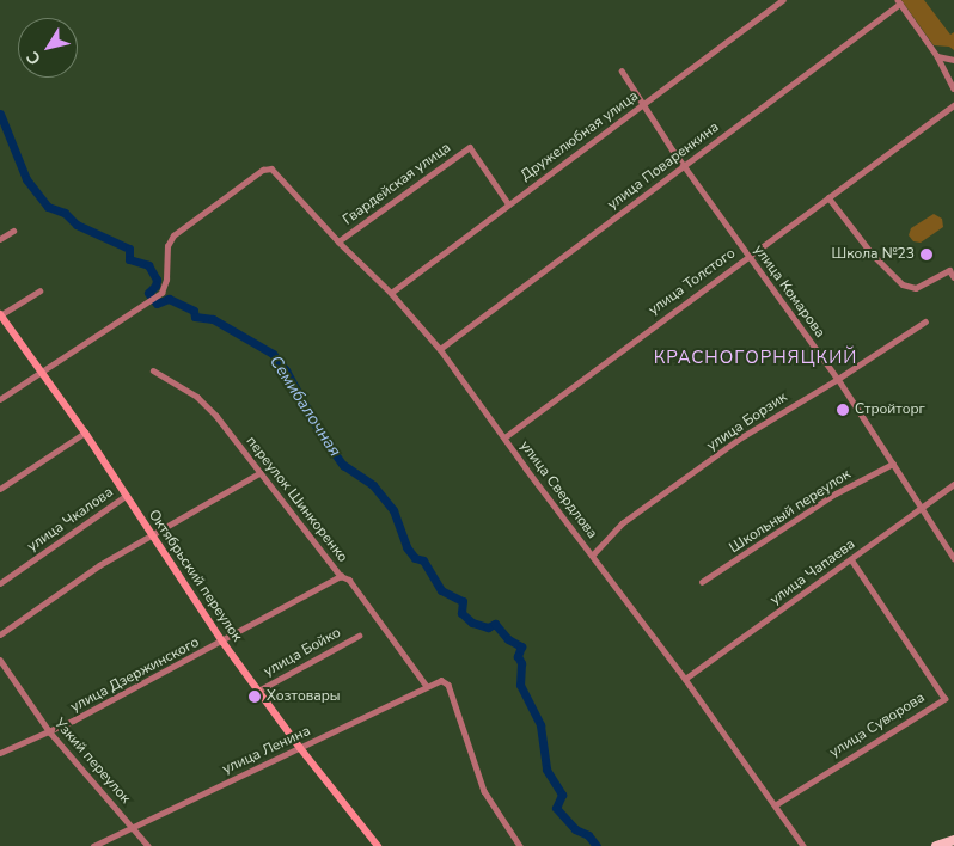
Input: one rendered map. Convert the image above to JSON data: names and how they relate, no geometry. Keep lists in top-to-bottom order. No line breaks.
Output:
{"streets":{"street":["Дружелюбная улица","улица Поваренкина","Гвардейская улица","улица Толстого","улица Комарова","улица Борзик","улица Свердлова","переулок Шинкоренко","Школьный переулок","улица Чкалова","улица Чапаева","Октябрьский переулок","улица Бойко","улица Дзержинского","улица Суворова","улица Ленина","Узкий переулок"]},"crossings":[["Дружелюбная улица","Гвардейская улица"],["Дружелюбная улица","улица Комарова"],["Дружелюбная улица","улица Свердлова"],["улица Поваренкина","улица Комарова"],["улица Поваренкина","улица Свердлова"],["Гвардейская улица","улица Свердлова"],["улица Толстого","улица Комарова"],["улица Толстого","улица Свердлова"],["улица Комарова","улица Борзик"],["улица Комарова","Школьный переулок"],["улица Комарова","улица Чапаева"],["улица Борзик","улица Свердлова"],["улица Свердлова","улица Чапаева"],["улица Свердлова","Октябрьский переулок"],["улица Свердлова","улица Суворова"],["переулок Шинкоренко","улица Дзержинского"],["переулок Шинкоренко","улица Ленина"],["улица Чкалова","Октябрьский переулок"],["улица Чапаева","улица Суворова"],["Октябрьский переулок","улица Бойко"],["Октябрьский переулок","улица Дзержинского"],["Октябрьский переулок","улица Ленина"],["улица Дзержинского","Узкий переулок"],["улица Ленина","Узкий переулок"]],"districts":["КРАСНОГОРНЯЦКИЙ"],"water":["Семибалочная"],"places":["Школа №23","Стройторг","Хозтовары"],"north":"bottom left"}
